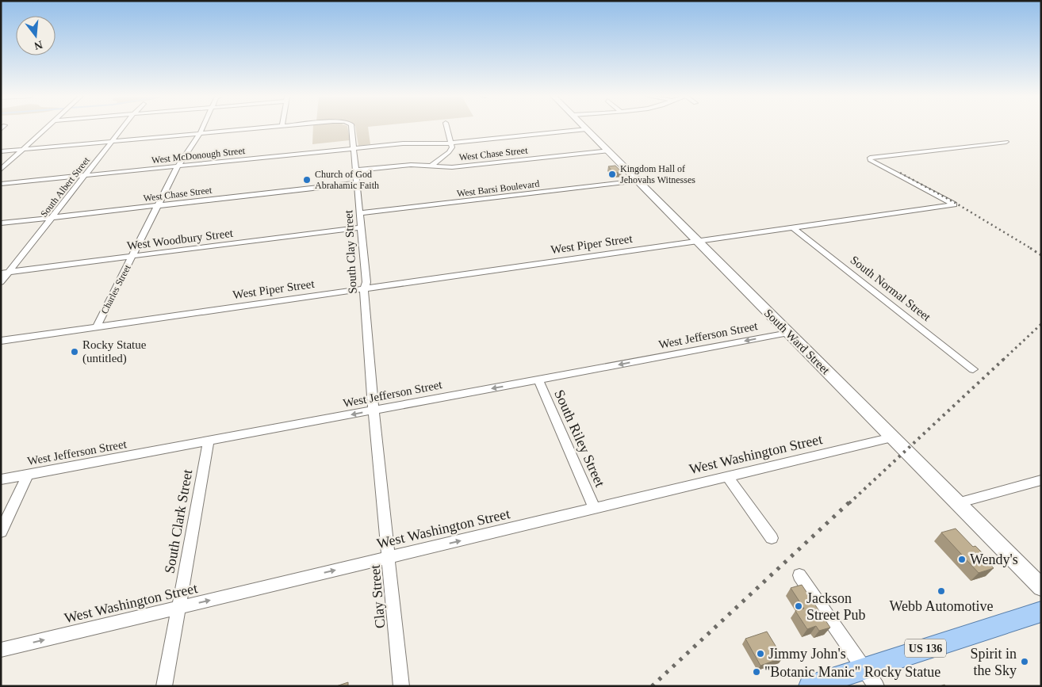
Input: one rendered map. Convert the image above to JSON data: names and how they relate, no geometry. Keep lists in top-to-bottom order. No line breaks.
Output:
{"streets":{"main road":["US 136"],"street":["West Chase Street","West McDonough Street","South Albert Street","West Barsi Boulevard","West Woodbury Street","West Piper Street","South Clay Street","South Normal Street","Charles Street","West Jefferson Street","South Ward Street","South Riley Street","West Washington Street","South Clark Street","Clay Street"]},"crossings":[["West Chase Street","South Albert Street"],["West Chase Street","South Clay Street"],["West Chase Street","Charles Street"],["West Chase Street","South Ward Street"],["West McDonough Street","South Albert Street"],["West McDonough Street","South Clay Street"],["West McDonough Street","Charles Street"],["West McDonough Street","South Ward Street"],["South Albert Street","West Woodbury Street"],["West Barsi Boulevard","South Clay Street"],["West Barsi Boulevard","South Ward Street"],["West Woodbury Street","South Clay Street"],["West Woodbury Street","Charles Street"],["West Piper Street","South Clay Street"],["West Piper Street","South Normal Street"],["West Piper Street","Charles Street"],["West Piper Street","South Ward Street"],["South Clay Street","West Jefferson Street"],["South Clay Street","Clay Street"],["West Jefferson Street","South Ward Street"],["West Jefferson Street","South Riley Street"],["West Jefferson Street","South Clark Street"],["West Jefferson Street","Clay Street"],["South Ward Street","West Washington Street"],["South Riley Street","West Washington Street"],["West Washington Street","South Clark Street"],["West Washington Street","Clay Street"]],"one_way":["West Jefferson Street","West Washington Street"],"places":["Kingdom Hall of Jehovahs Witnesses","Church of God Abrahamic Faith","Rocky Statue (untitled)","Wendy's","Webb Automotive","Jackson Street Pub","Jimmy John's","Spirit in the Sky","\"Botanic Manic\" Rocky Statue"],"north":"bottom"}
